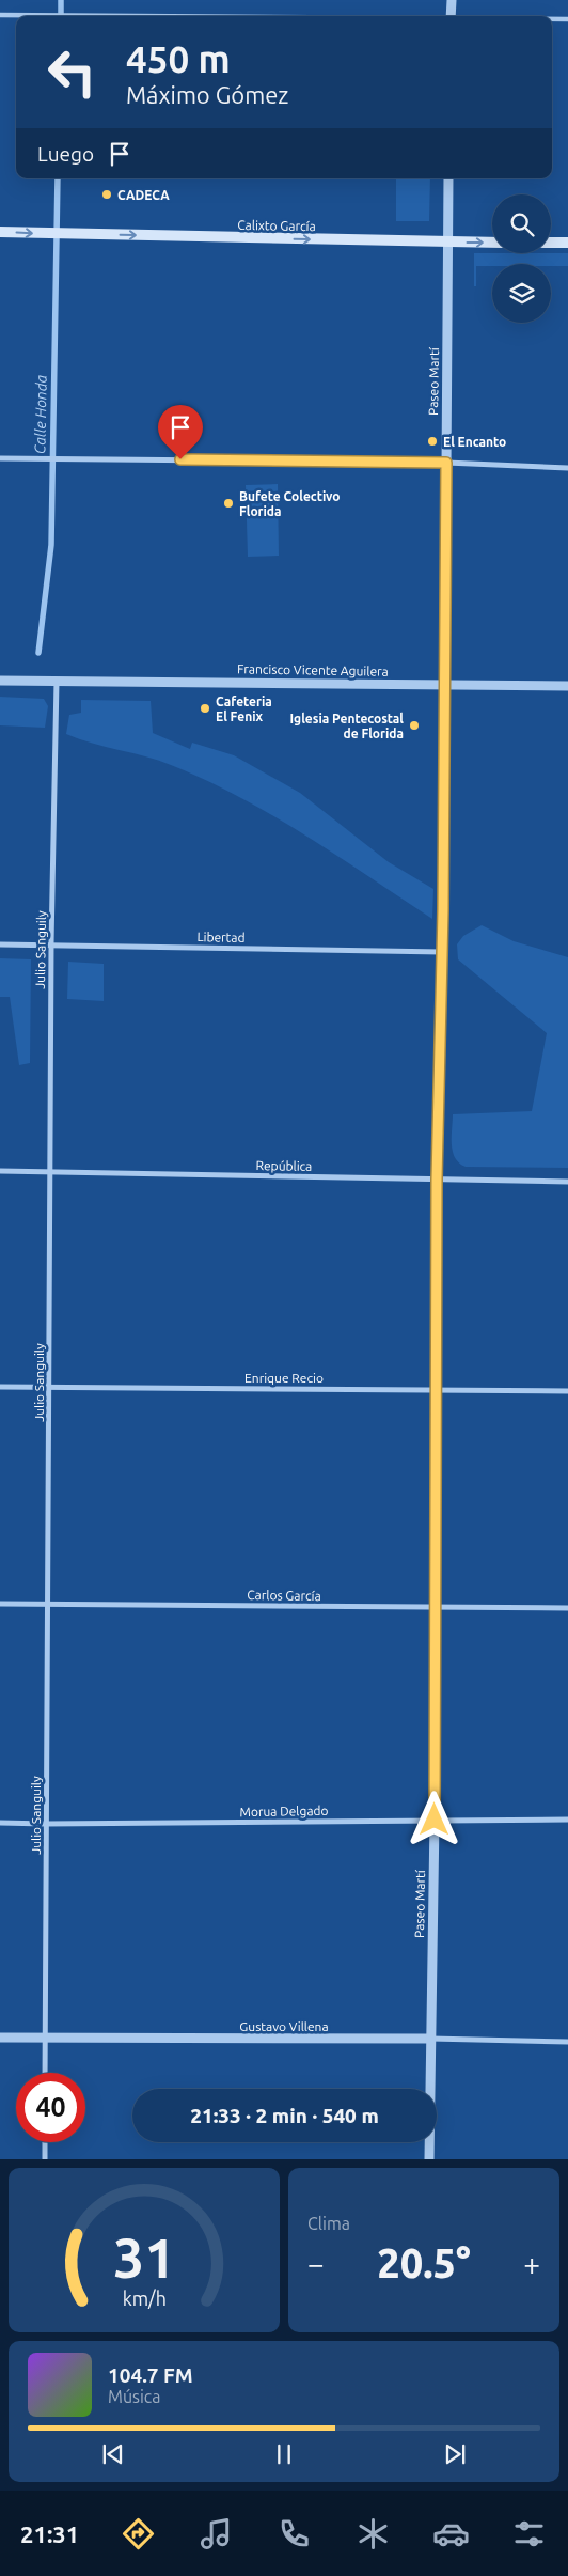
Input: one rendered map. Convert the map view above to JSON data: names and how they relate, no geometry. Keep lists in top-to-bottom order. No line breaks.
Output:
{"streets":{"main road":["Calixto García"],"street":["Paseo Martí","Francisco Vicente Aguilera","Libertad","Julio Sanguily","República","Enrique Recio","Carlos García","Morua Delgado","Gustavo Villena"]},"crossings":[["Calixto García","Paseo Martí"],["Paseo Martí","Francisco Vicente Aguilera"],["Paseo Martí","Libertad"],["Paseo Martí","República"],["Paseo Martí","Enrique Recio"],["Paseo Martí","Carlos García"],["Paseo Martí","Morua Delgado"],["Paseo Martí","Gustavo Villena"],["Francisco Vicente Aguilera","Julio Sanguily"],["Libertad","Julio Sanguily"],["Julio Sanguily","República"],["Julio Sanguily","Enrique Recio"],["Julio Sanguily","Carlos García"],["Julio Sanguily","Morua Delgado"],["Julio Sanguily","Gustavo Villena"]],"one_way":["Calixto García"],"water":["Calle Honda"],"places":["CADECA","El Encanto","Bufete Colectivo Florida","Cafeteria El Fenix","Iglesia Pentecostal de Florida"],"page":{"turn":["450 m","Máximo Gómez"],"then":"Luego","limit":"40","trip":"21:33 · 2 min · 540 m","tile":"Clima","heat":["−","20.5°","+"],"song":["104.7 FM","Música"],"tabs":"21:31","gauge":["31","km/h"]}}
